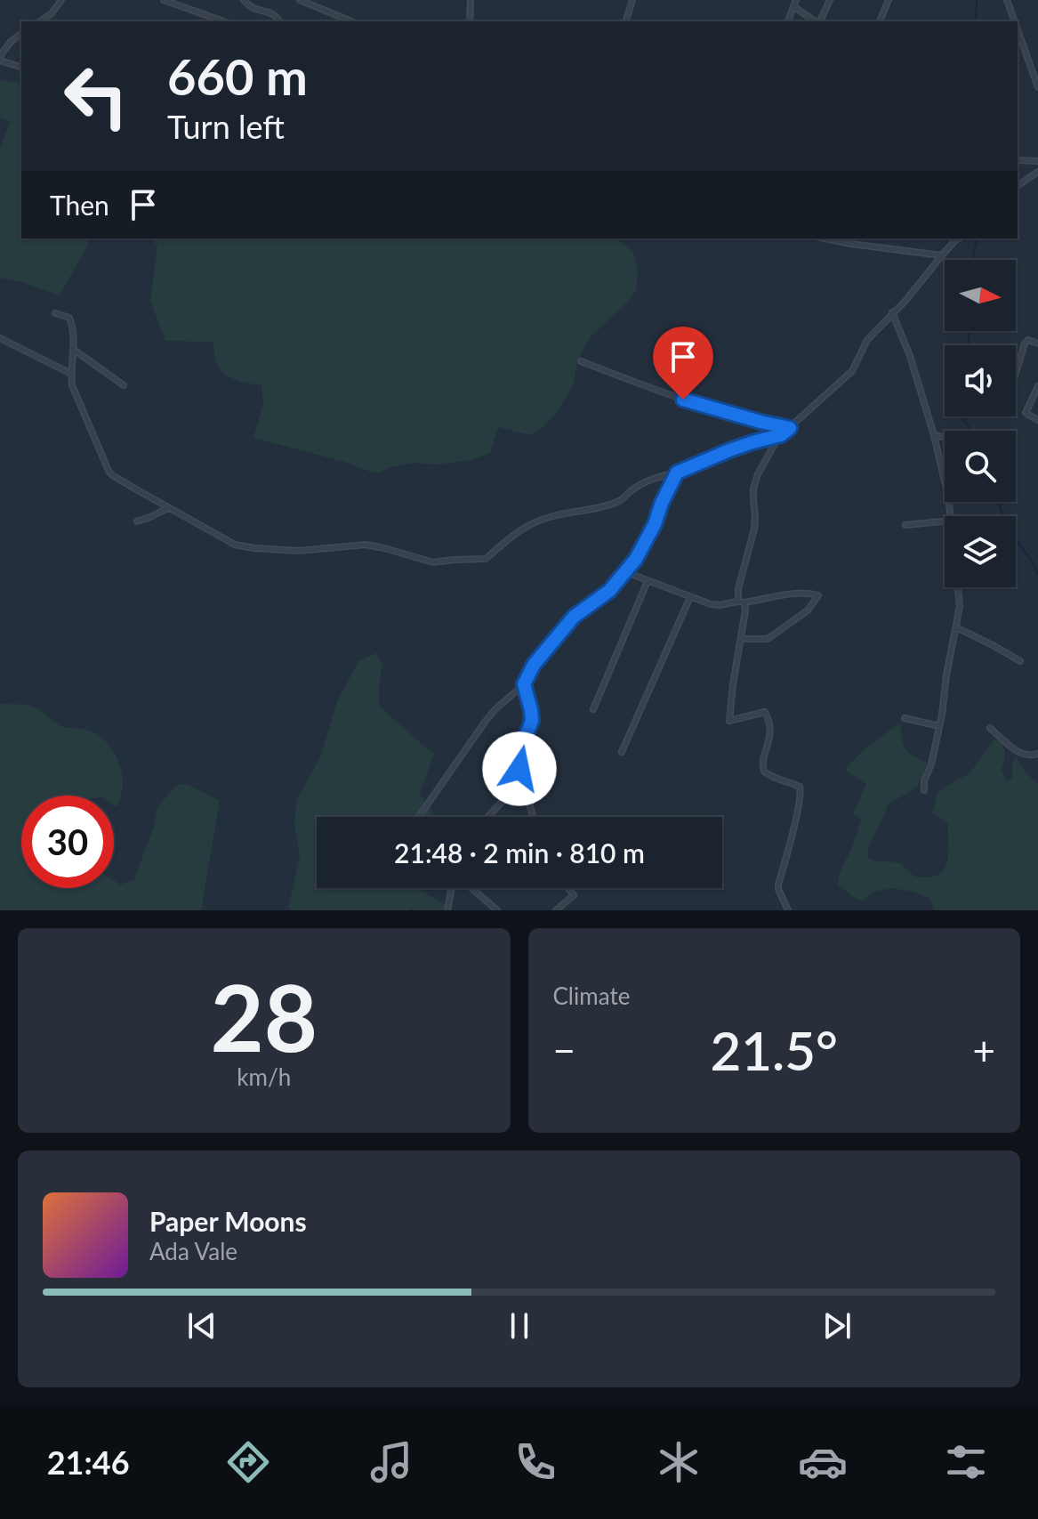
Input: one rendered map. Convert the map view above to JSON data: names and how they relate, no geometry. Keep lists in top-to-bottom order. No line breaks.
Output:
{"north":"right","page":{"turn":["660 m","Turn left"],"then":"Then","limit":"30","trip":"21:48 · 2 min · 810 m","tile":[["28","km/h"],"Climate"],"heat":["−","21.5°","+"],"song":["Paper Moons","Ada Vale"],"tabs":"21:46"}}
